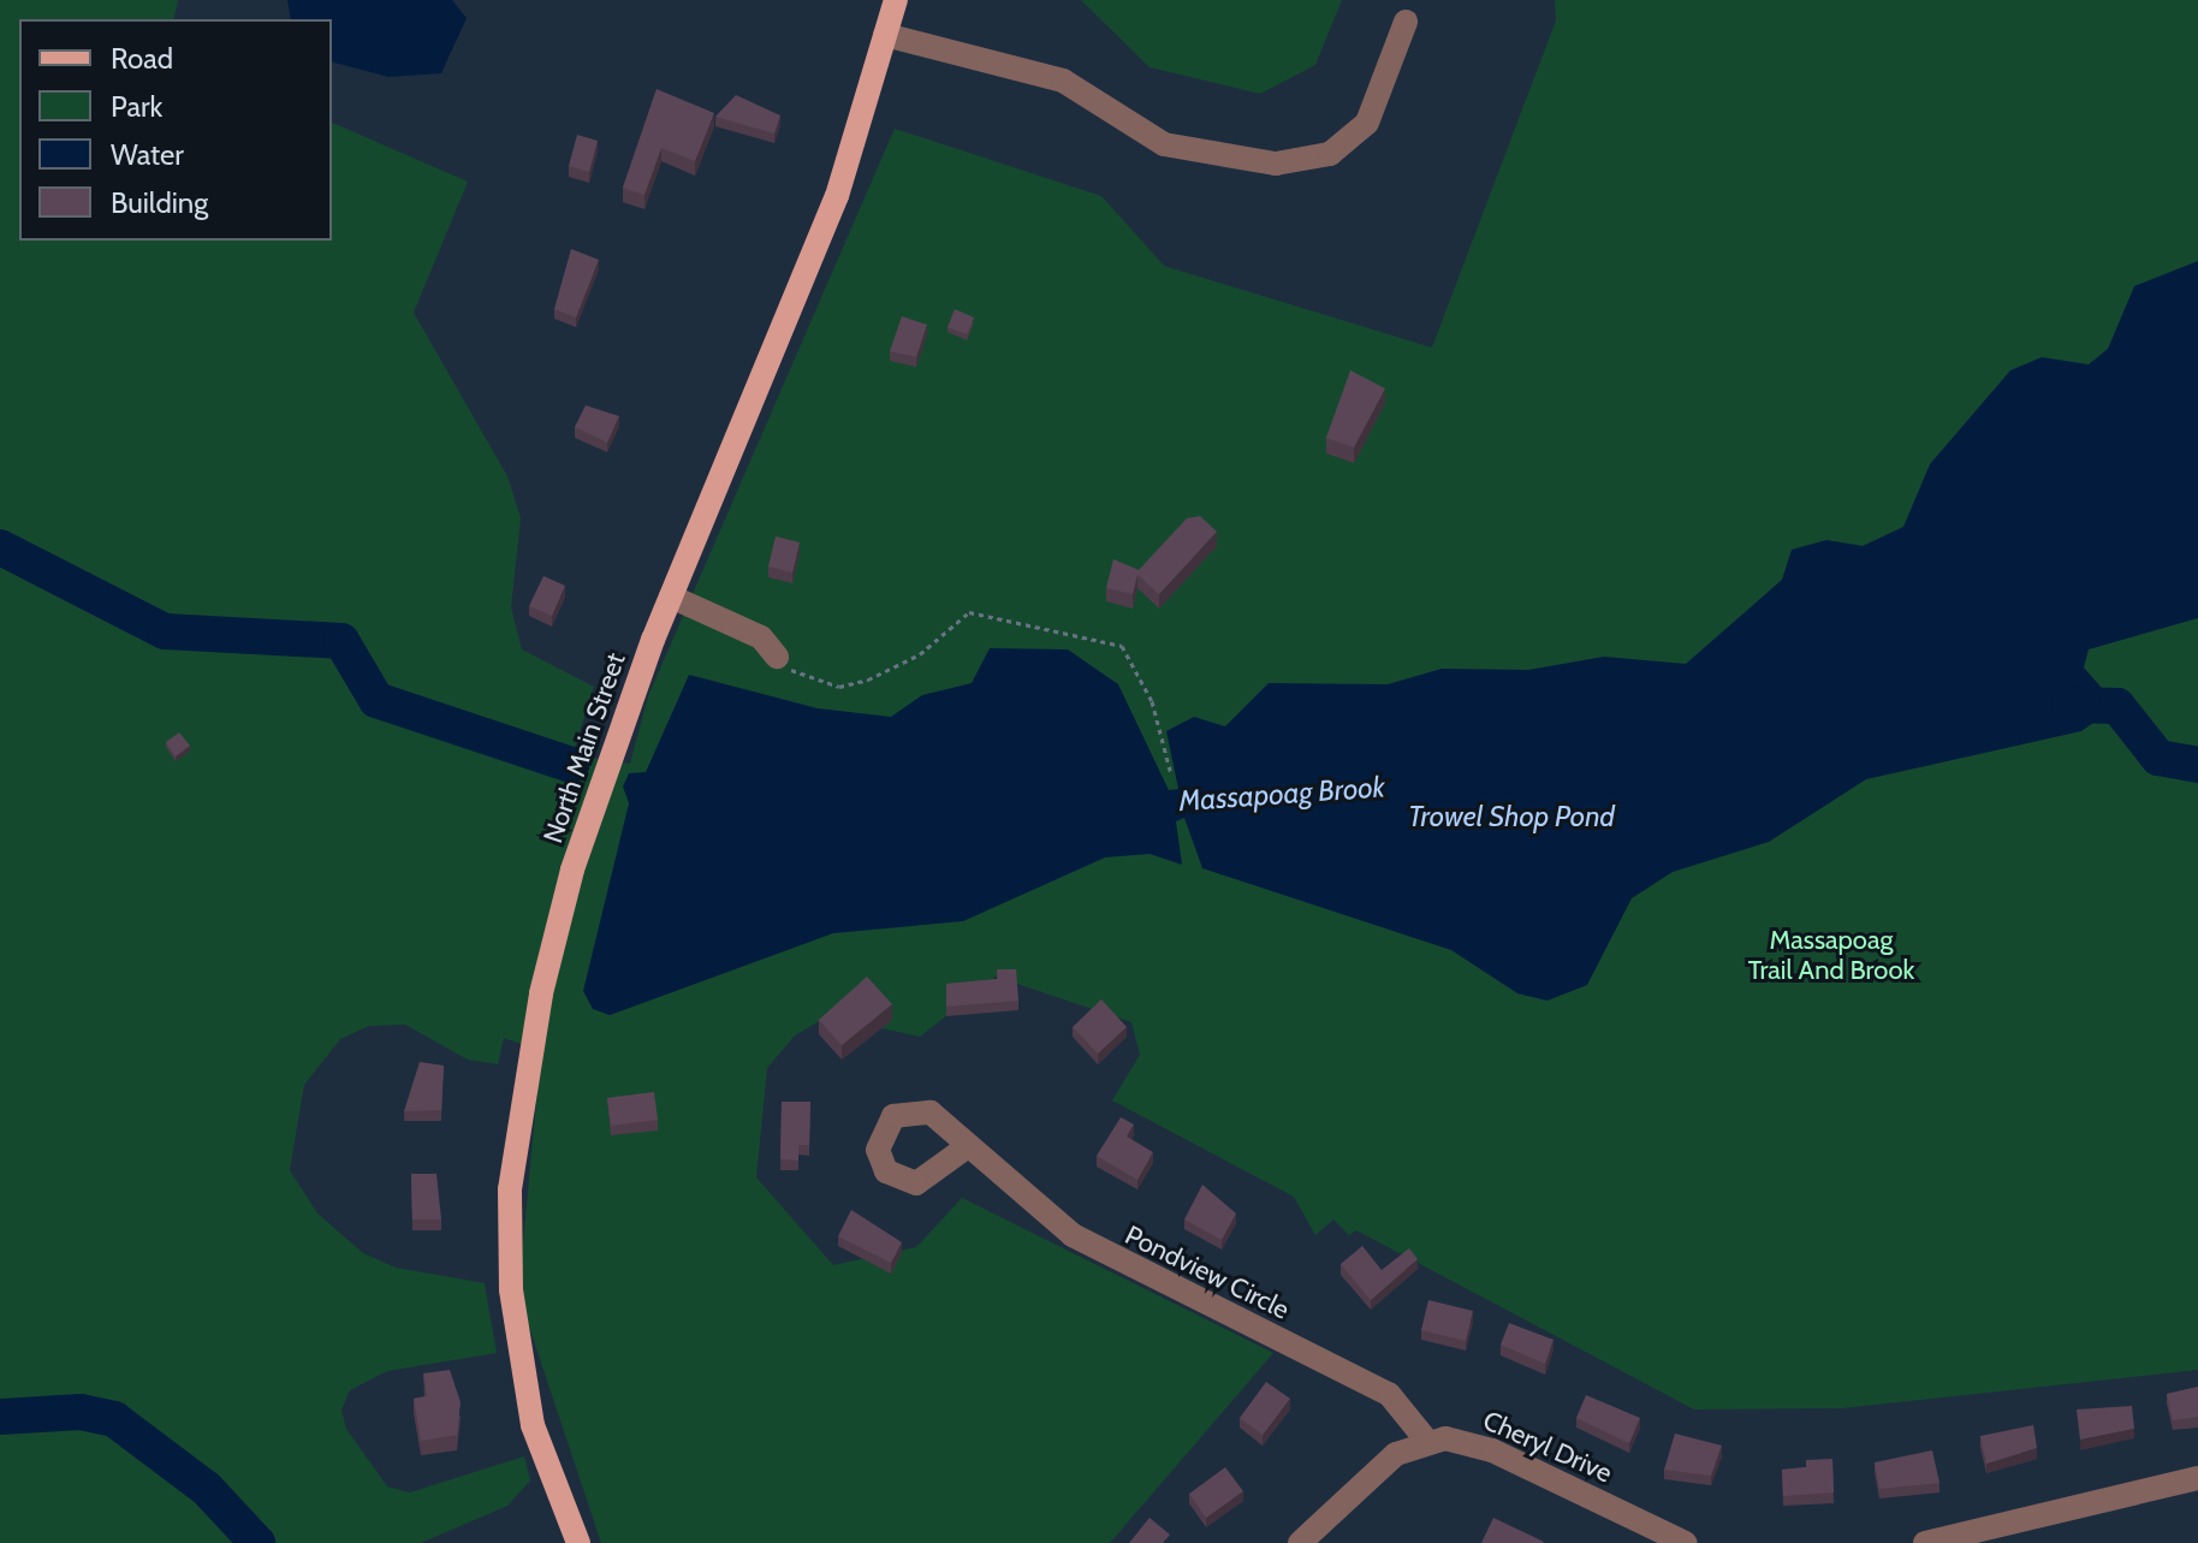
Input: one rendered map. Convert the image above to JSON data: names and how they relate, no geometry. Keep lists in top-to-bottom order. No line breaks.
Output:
{"streets":{"main road":["North Main Street"],"street":["Pondview Circle","Cheryl Drive"]},"crossings":[["Pondview Circle","Cheryl Drive"]],"water":["Massapoag Brook","Trowel Shop Pond"],"parks":["Massapoag Trail And Brook"],"legend":["Road","Park","Water","Building"]}
